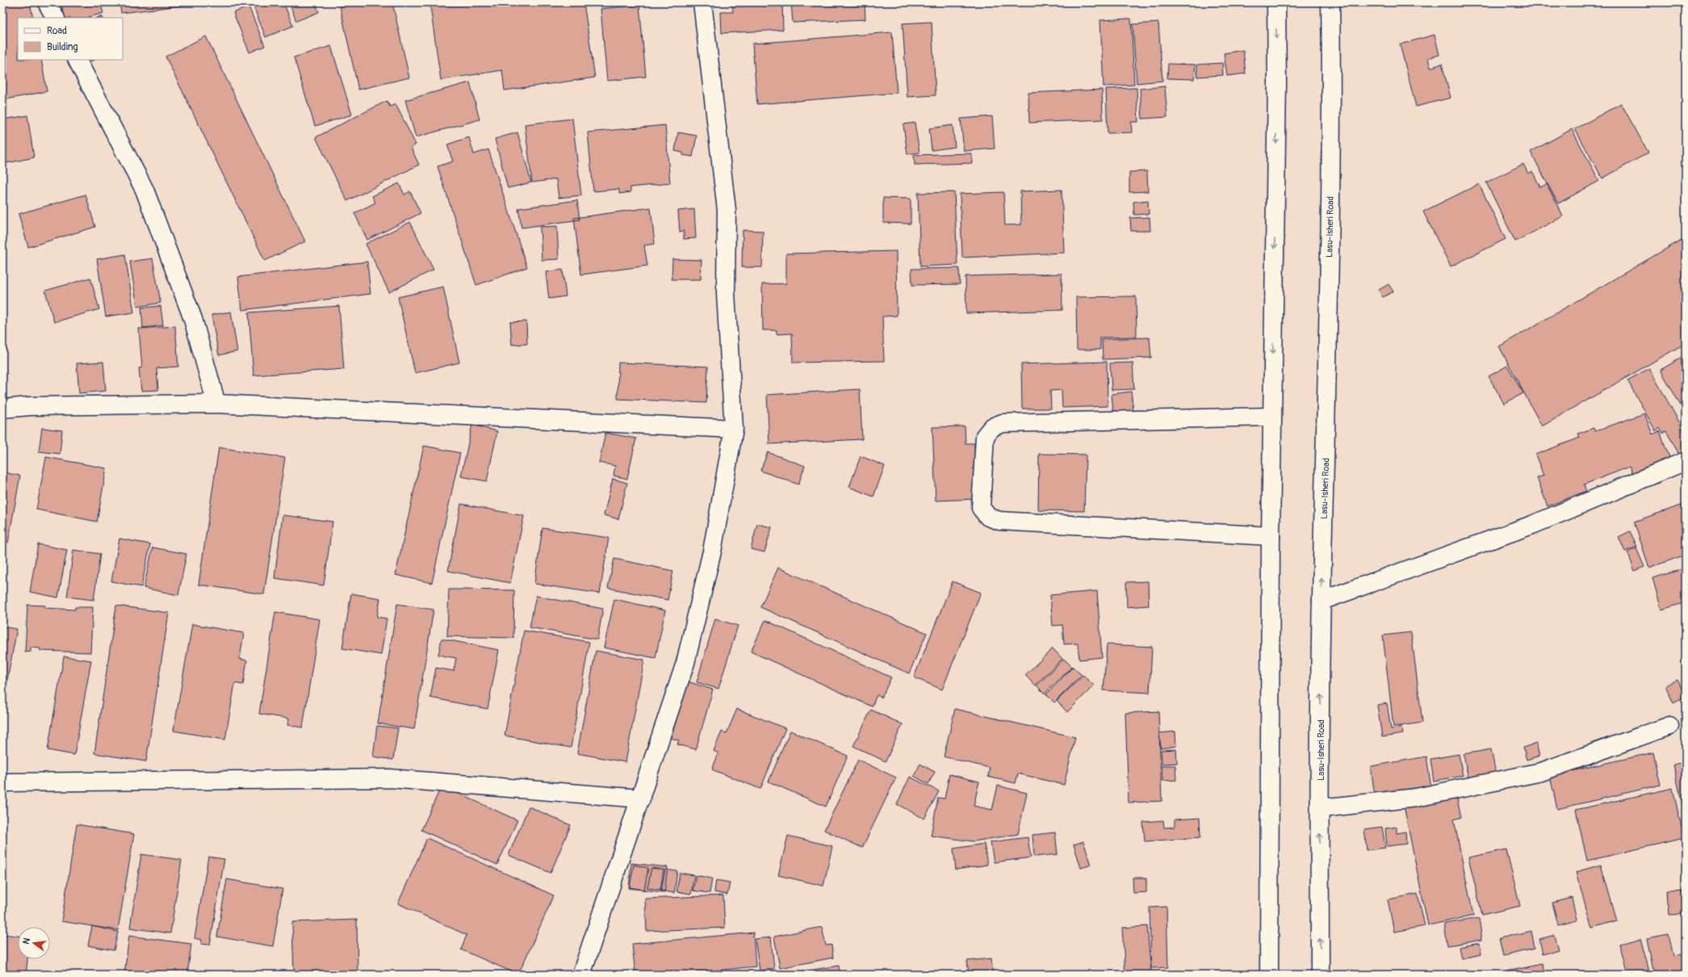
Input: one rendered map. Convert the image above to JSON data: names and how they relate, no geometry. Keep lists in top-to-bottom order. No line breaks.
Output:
{"streets":{"street":["Lasu-Isheri Road"]},"legend":["Road","Building"],"north":"left"}
